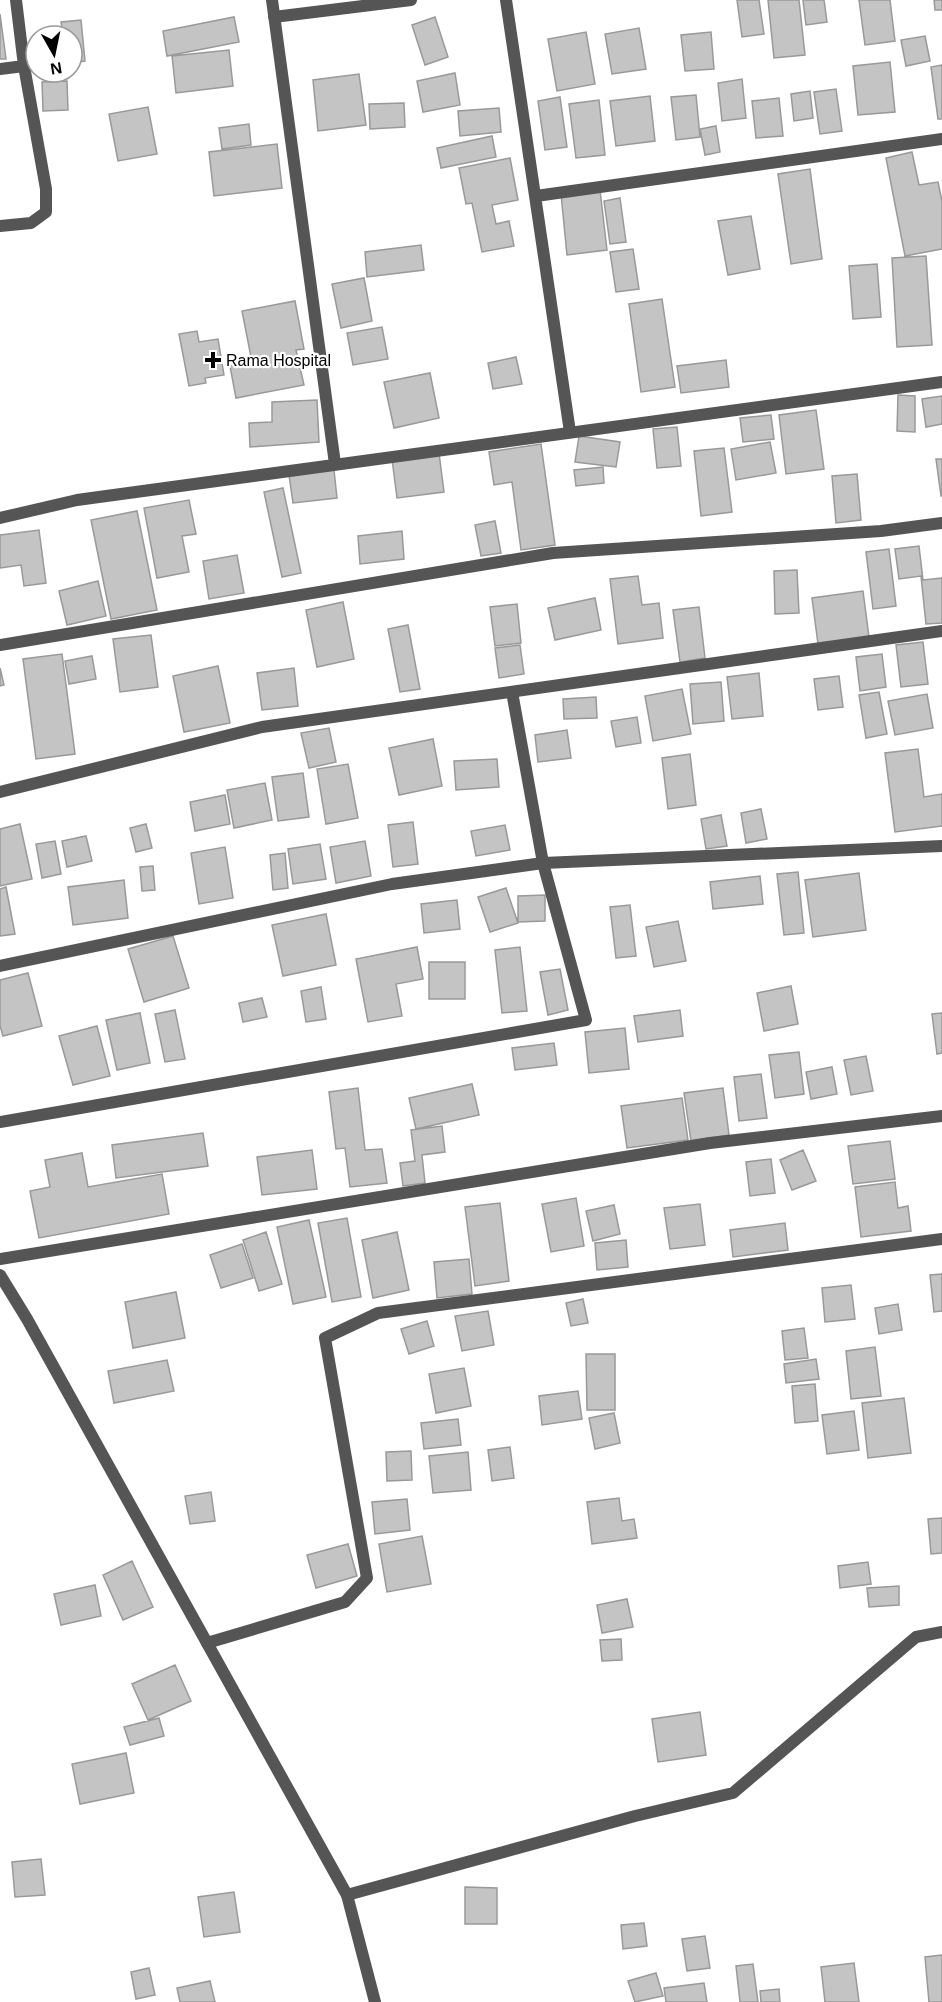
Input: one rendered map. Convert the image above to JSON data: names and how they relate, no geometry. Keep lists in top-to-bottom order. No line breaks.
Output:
{"places":{"health":["Rama Hospital"]},"north":"bottom"}
